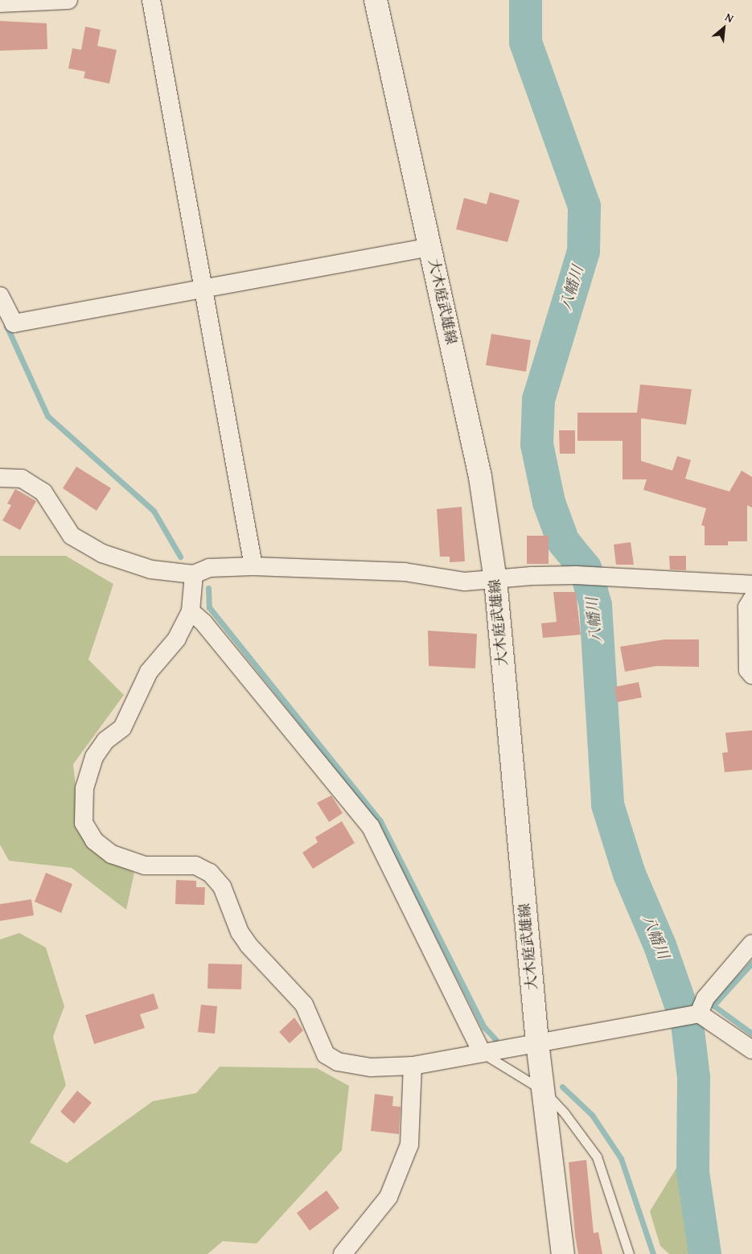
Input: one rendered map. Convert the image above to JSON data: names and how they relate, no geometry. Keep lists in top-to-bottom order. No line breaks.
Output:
{"streets":{"main road":["大木庭武雄線"]},"water":["八幡川"],"north":"top right"}
